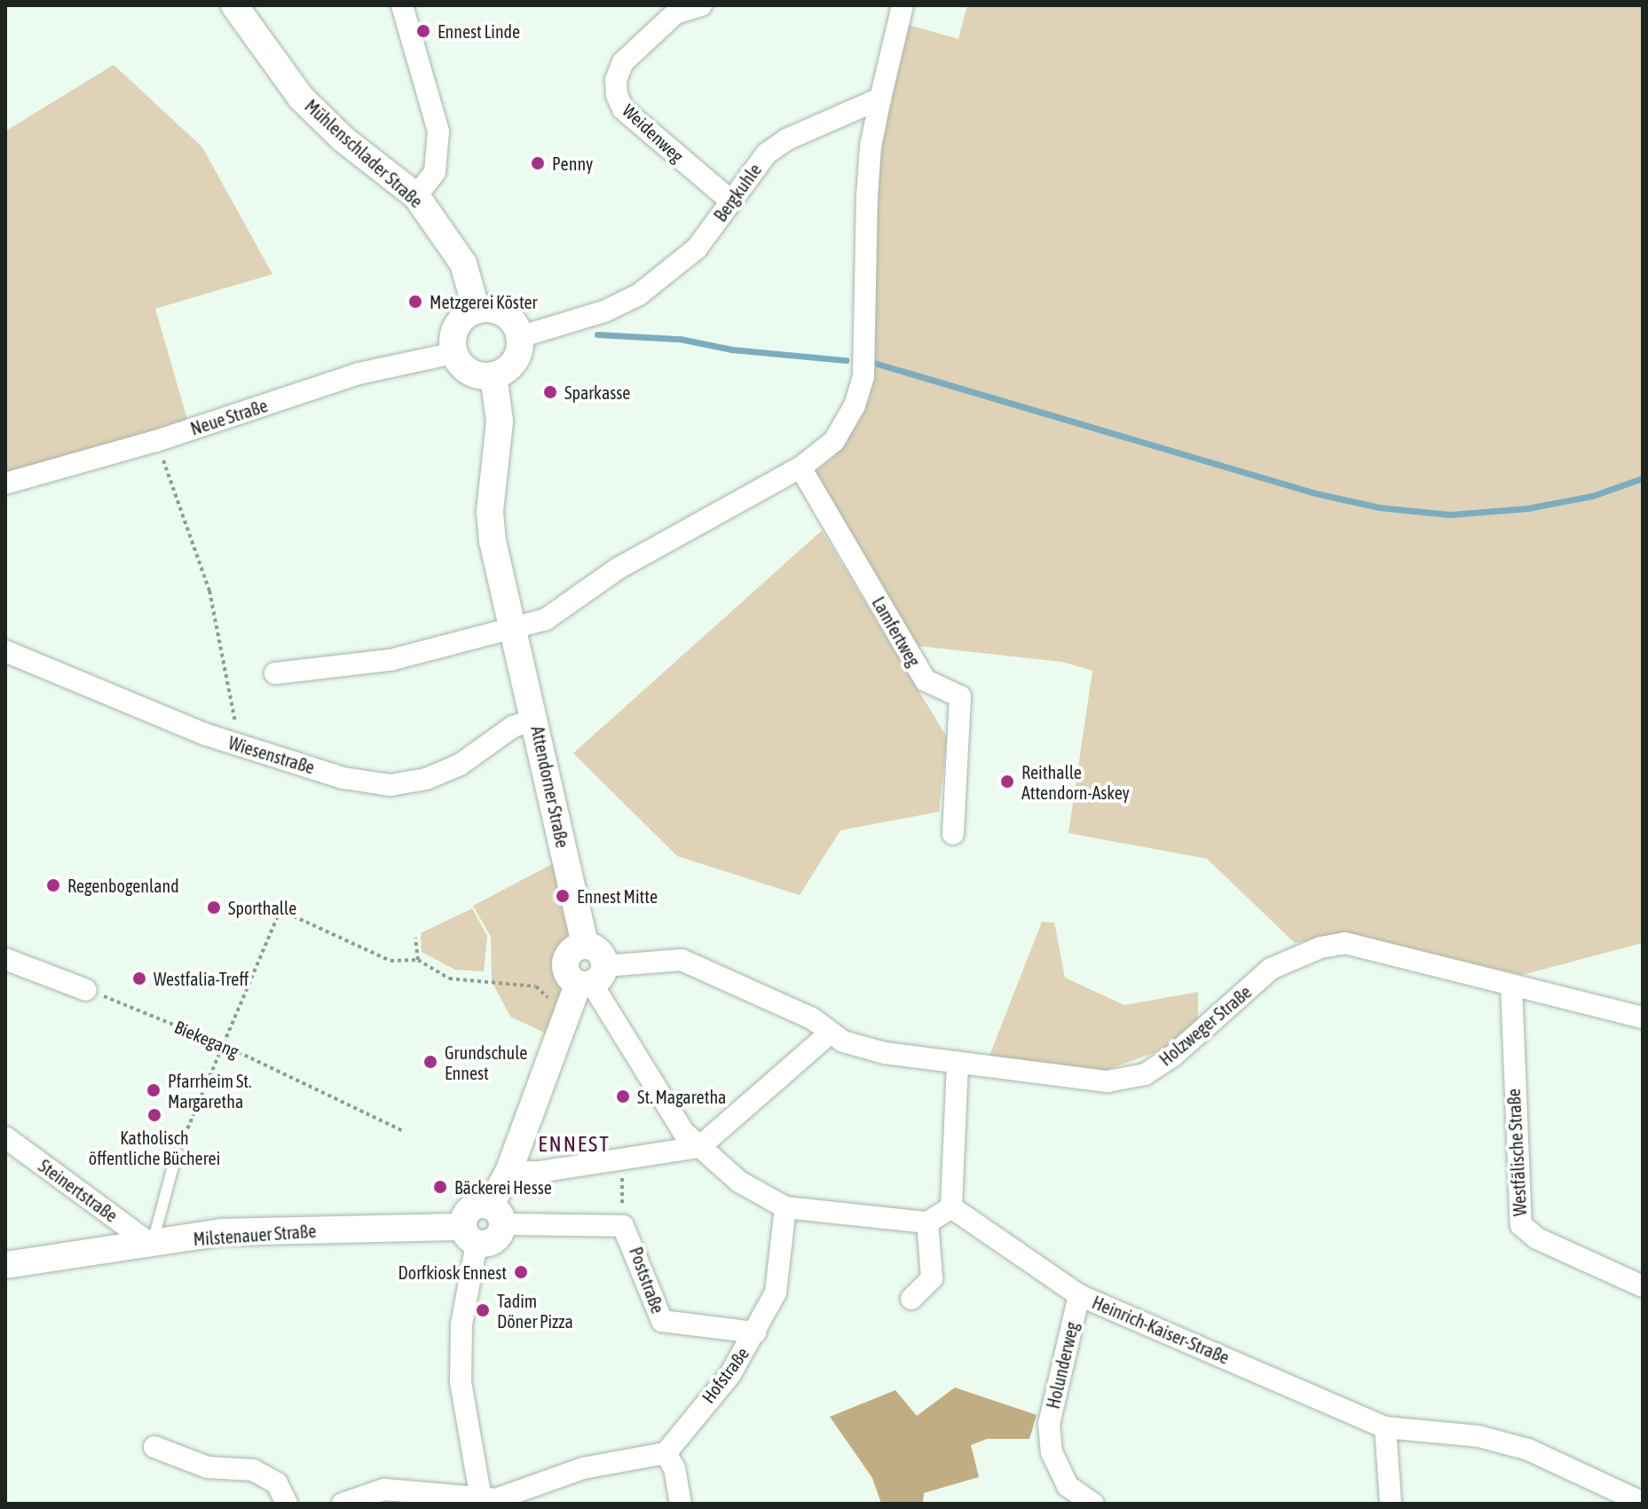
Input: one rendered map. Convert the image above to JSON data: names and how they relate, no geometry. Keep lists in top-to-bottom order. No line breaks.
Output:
{"streets":{"street":["Weidenweg","Mühlenschlader Straße","Bergkuhle","Neue Straße","Lamfertweg","Wiesenstraße","Attendorner Straße","Holzweger Straße","Westfälische Straße","Steinertstraße","Milstenauer Straße","Poststraße","Heinrich-Kaiser-Straße","Holunderweg","Hofstraße"],"path":["Biekegang"]},"crossings":[["Weidenweg","Bergkuhle"],["Mühlenschlader Straße","Bergkuhle"],["Mühlenschlader Straße","Neue Straße"],["Mühlenschlader Straße","Attendorner Straße"],["Bergkuhle","Neue Straße"],["Bergkuhle","Attendorner Straße"],["Neue Straße","Attendorner Straße"],["Wiesenstraße","Attendorner Straße"],["Holzweger Straße","Westfälische Straße"],["Steinertstraße","Milstenauer Straße"],["Poststraße","Hofstraße"],["Heinrich-Kaiser-Straße","Holunderweg"]],"districts":["ENNEST"],"places":["Ennest Linde","Penny","Metzgerei Köster","Sparkasse","Reithalle Attendorn-Askey","Regenbogenland","Ennest Mitte","Sporthalle","Westfalia-Treff","Grundschule Ennest","Pfarrheim St. Margaretha","St. Magaretha","Katholisch öffentliche Bücherei","Bäckerei Hesse","Dorfkiosk Ennest","Tadim Döner Pizza"]}
